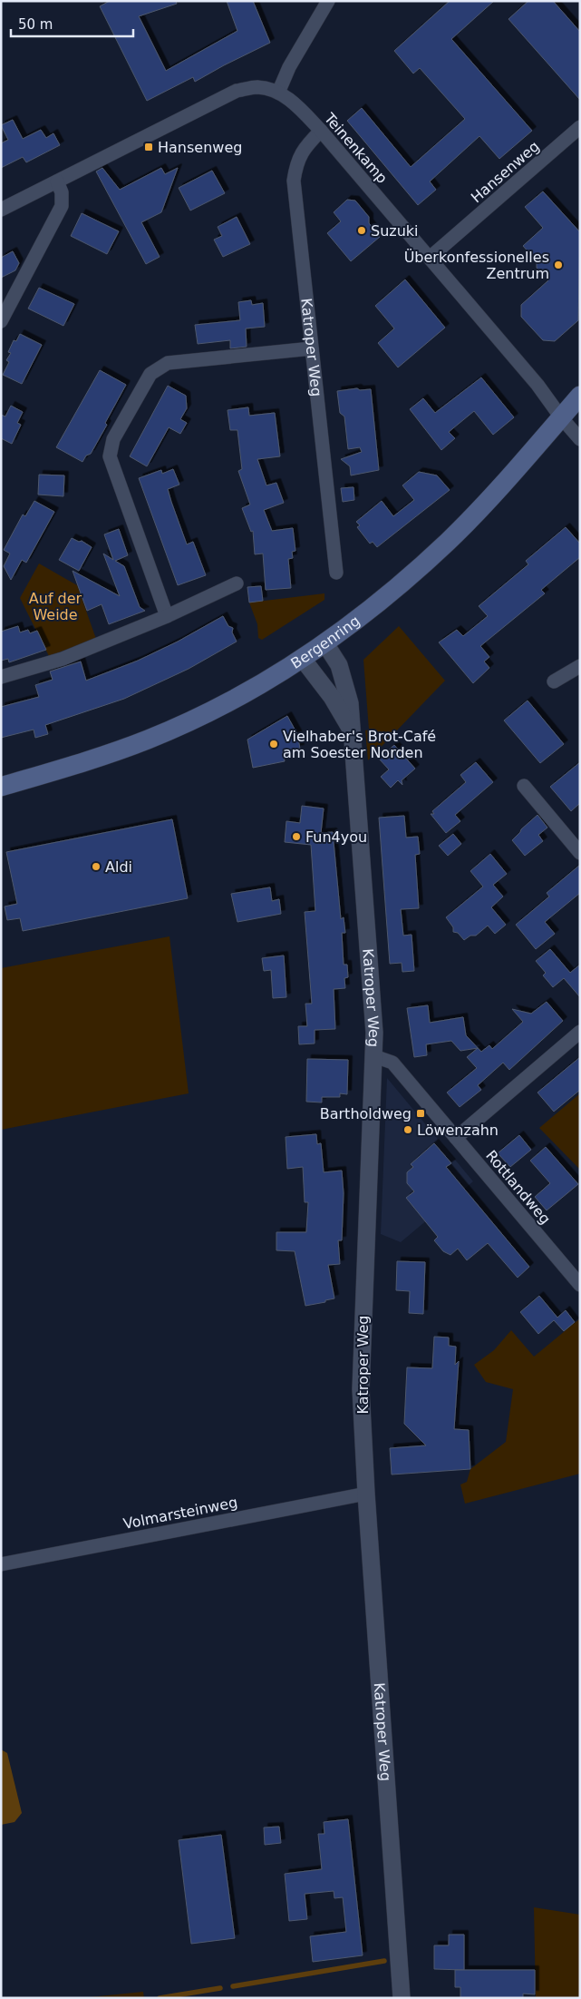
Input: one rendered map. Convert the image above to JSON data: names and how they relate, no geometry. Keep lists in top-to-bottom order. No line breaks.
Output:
{"streets":{"main road":["Bergenring"],"street":["Teinenkamp","Hansenweg","Katroper Weg","Rottlandweg","Volmarsteinweg"]},"crossings":[["Teinenkamp","Hansenweg"],["Teinenkamp","Katroper Weg"],["Teinenkamp","Bergenring"],["Katroper Weg","Bergenring"],["Katroper Weg","Rottlandweg"],["Katroper Weg","Volmarsteinweg"]],"parks":["Auf der Weide"],"places":{"transit":["Hansenweg","Bartholdweg"],"other":["Suzuki","Überkonfessionelles Zentrum","Vielhaber's Brot-Café am Soester Norden","Fun4you","Aldi","Löwenzahn"]},"scale_bar":"50 m"}
